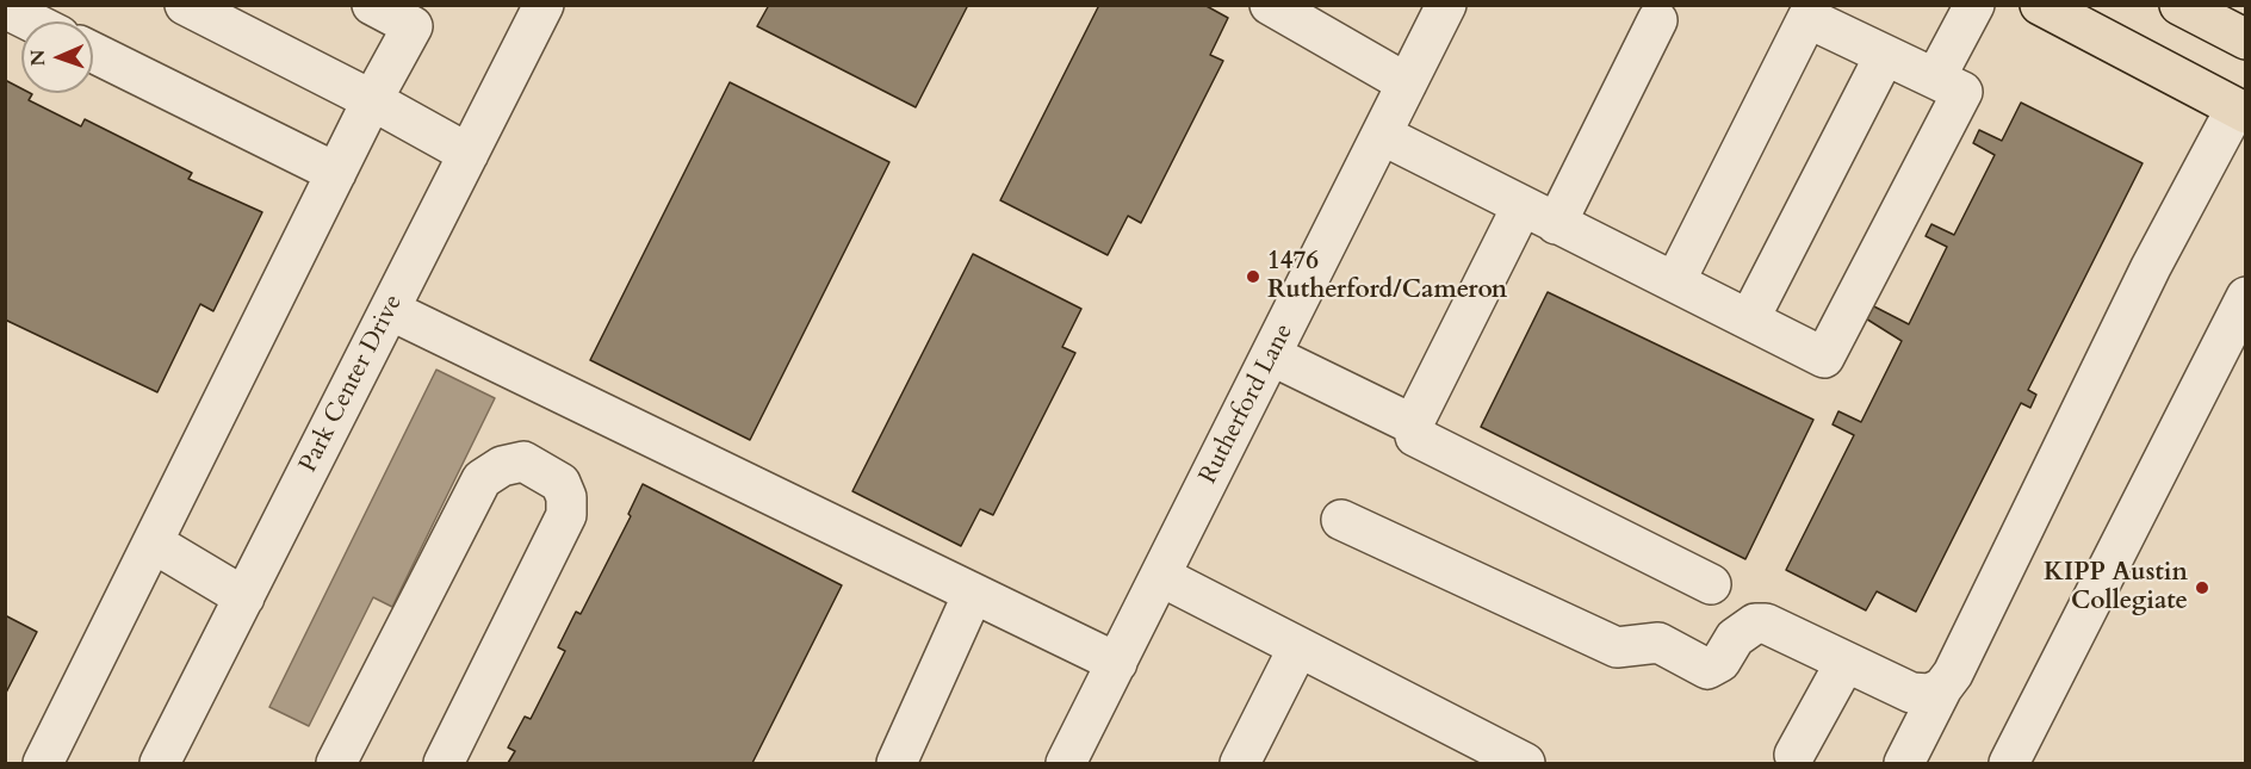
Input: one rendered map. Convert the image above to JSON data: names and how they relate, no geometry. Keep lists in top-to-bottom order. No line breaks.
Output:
{"streets":{"street":["Park Center Drive","Rutherford Lane"]},"places":["1476 Rutherford/Cameron","KIPP Austin Collegiate"],"north":"left"}
